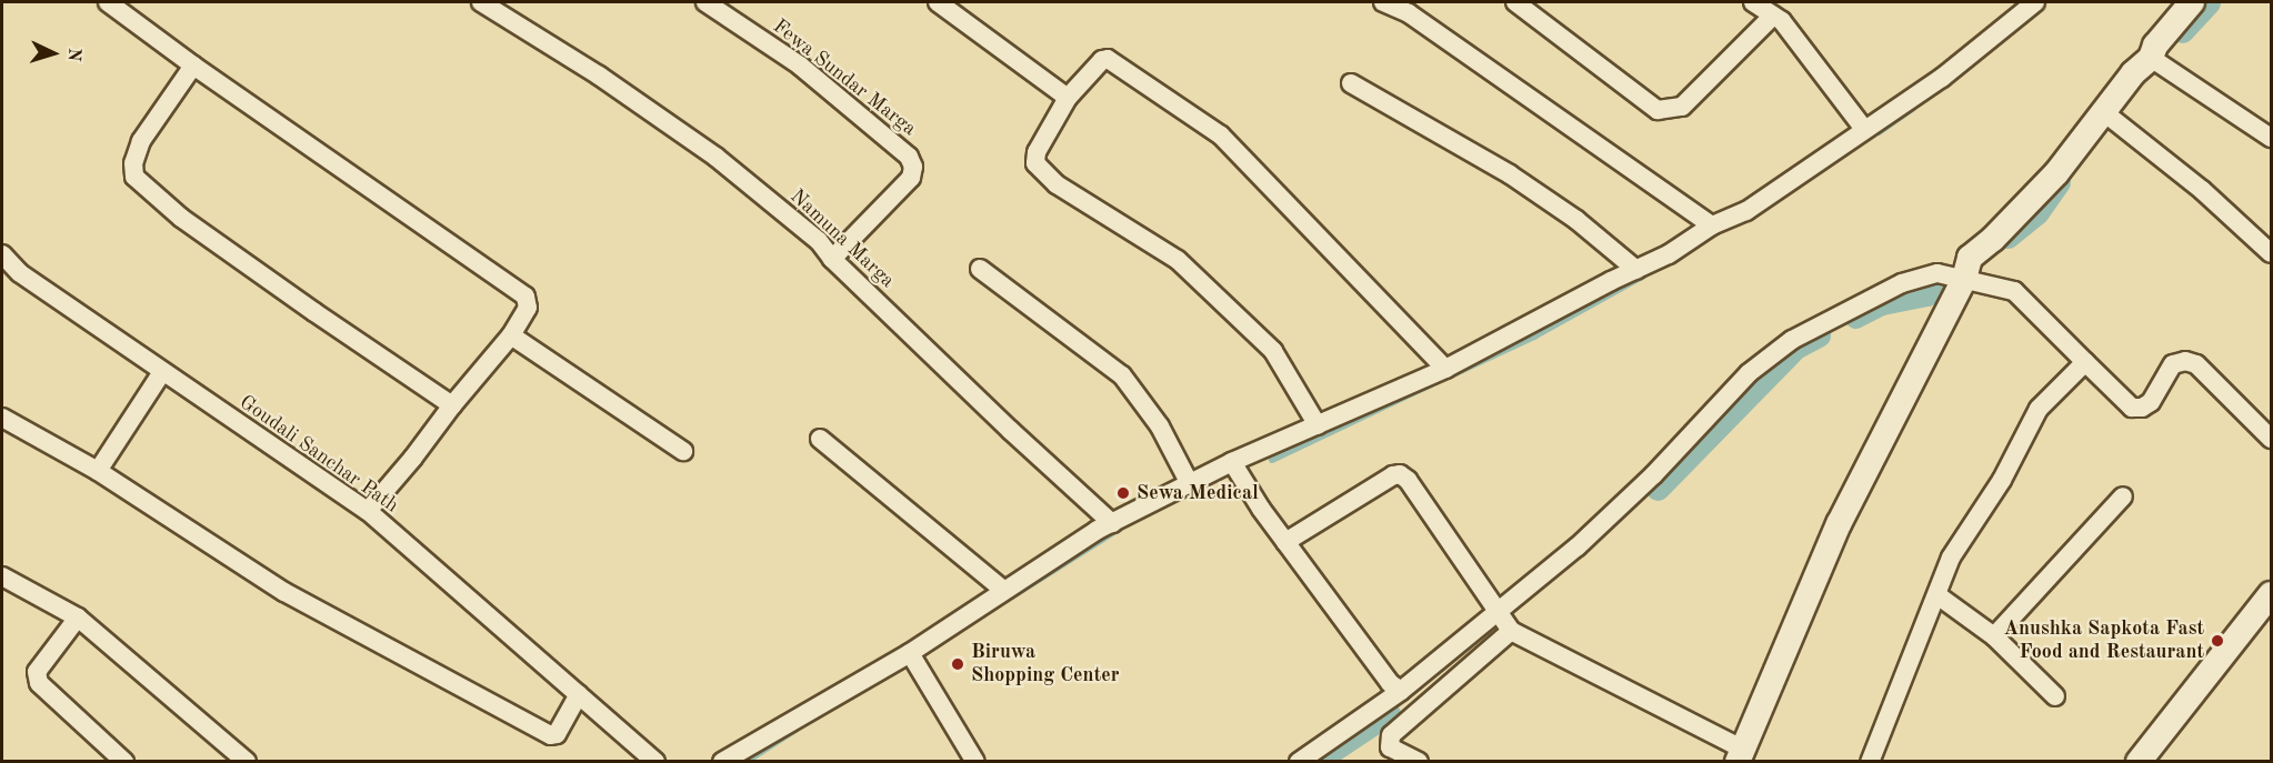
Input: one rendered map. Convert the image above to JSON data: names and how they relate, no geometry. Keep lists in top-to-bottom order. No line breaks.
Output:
{"streets":{"street":["Fewa Sundar Marga","Namuna Marga","Goudali Sanchar Path"]},"crossings":[["Fewa Sundar Marga","Namuna Marga"]],"places":["Sewa Medical","Anushka Sapkota Fast Food and Restaurant","Biruwa Shopping Center"],"north":"right"}
